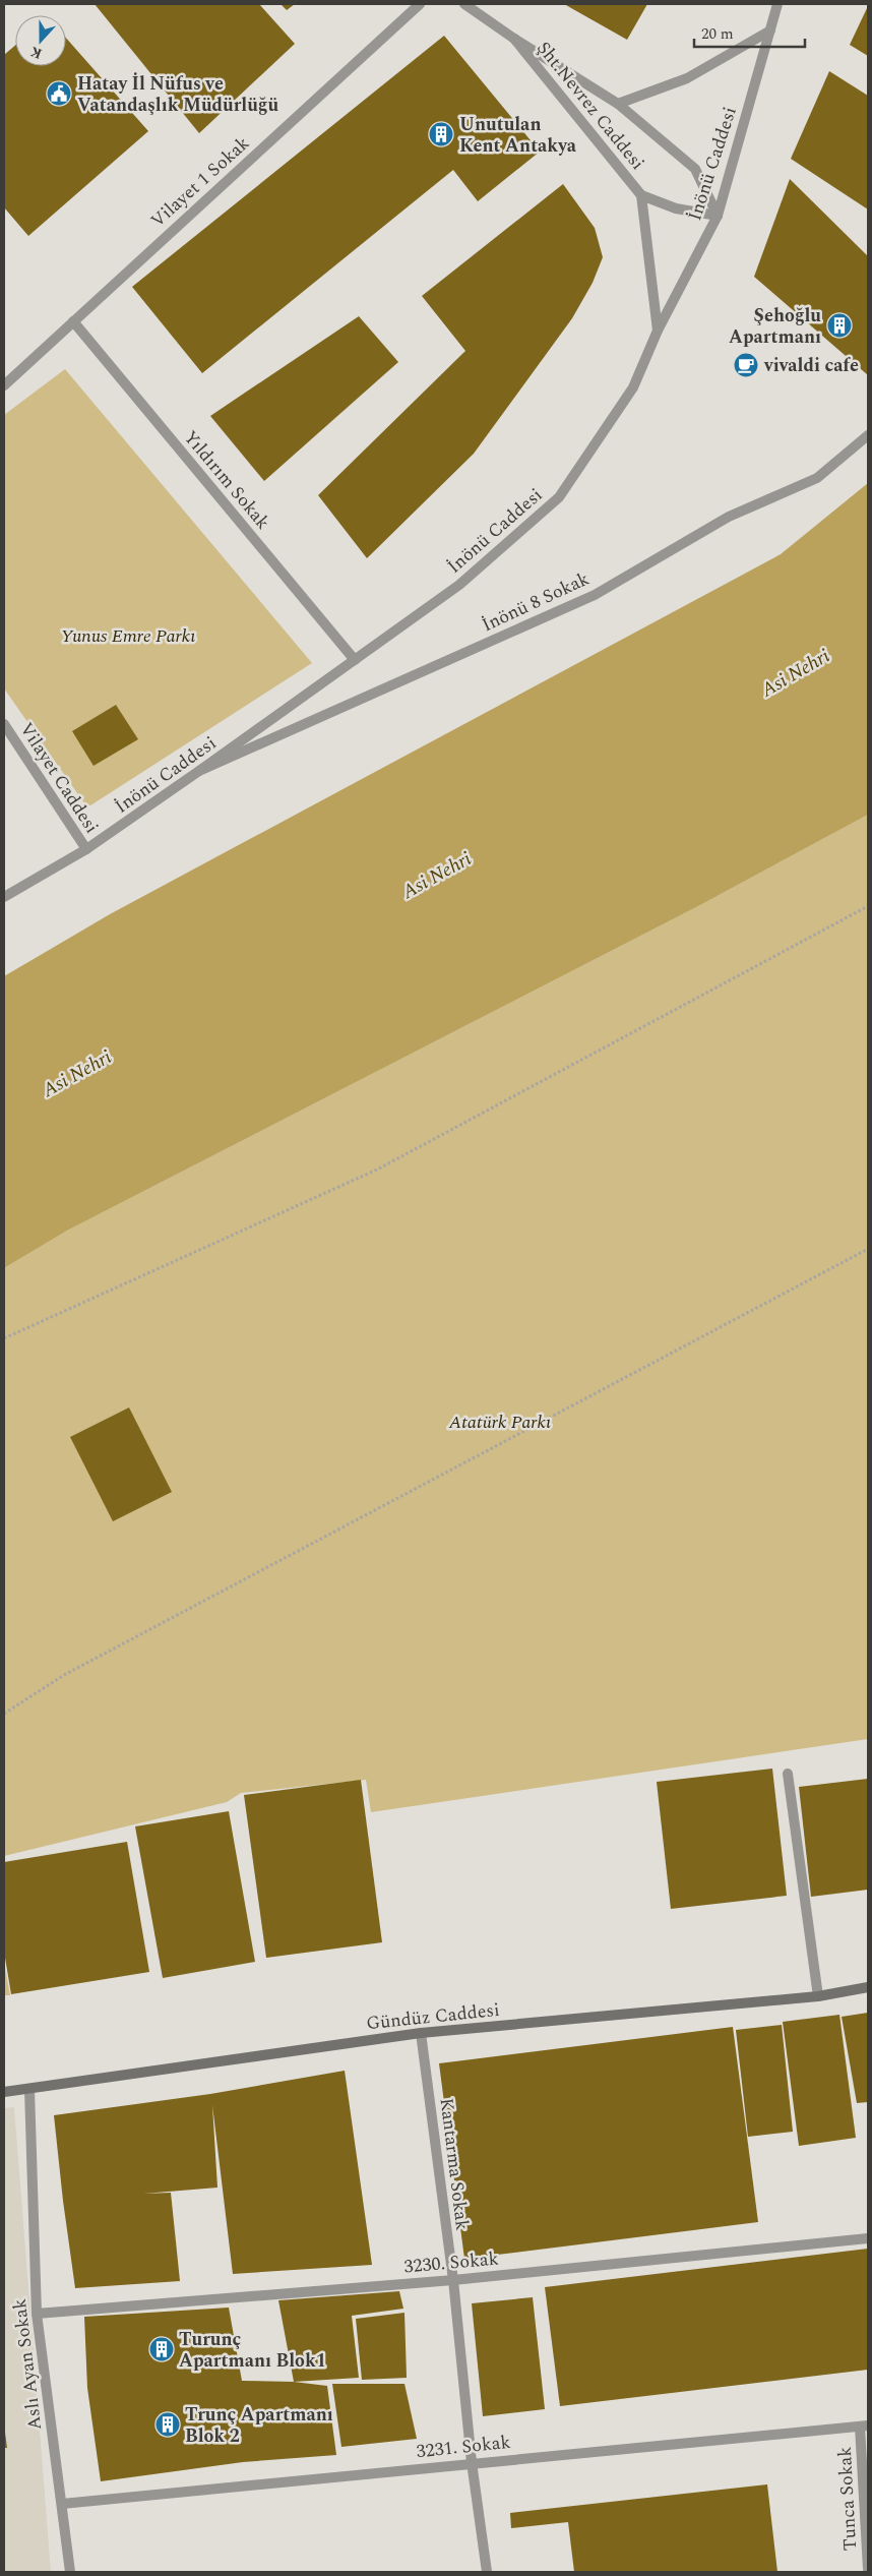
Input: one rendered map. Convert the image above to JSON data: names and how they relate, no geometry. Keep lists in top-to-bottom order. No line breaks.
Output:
{"streets":{"main road":["Gündüz Caddesi"],"street":["Şht.Nevrez Caddesi","İnönü Caddesi","Vilayet 1 Sokak","Yıldırım Sokak","İnönü 8 Sokak","Vilayet Caddesi","Kantarma Sokak","3230. Sokak","Aslı Ayan Sokak","3231. Sokak","Tunca Sokak"]},"crossings":[["Şht.Nevrez Caddesi","İnönü Caddesi"],["İnönü Caddesi","Yıldırım Sokak"],["İnönü Caddesi","İnönü 8 Sokak"],["İnönü Caddesi","Vilayet Caddesi"],["Vilayet 1 Sokak","Yıldırım Sokak"],["Gündüz Caddesi","Kantarma Sokak"],["Gündüz Caddesi","Aslı Ayan Sokak"],["Kantarma Sokak","3230. Sokak"],["Kantarma Sokak","3231. Sokak"],["3230. Sokak","Aslı Ayan Sokak"],["Aslı Ayan Sokak","3231. Sokak"],["3231. Sokak","Tunca Sokak"]],"water":["Asi Nehri"],"parks":["Yunus Emre Parkı","Atatürk Parkı"],"places":{"public building":["Hatay İl Nüfus ve Vatandaşlık Müdürlüğü"],"building":["Unutulan Kent Antakya","Şehoğlu Apartmanı","Turunç Apartmanı Blok1","Trunç Apartmanı Blok 2"],"cafe":["vivaldi cafe"]},"scale_bar":"20 m","north":"bottom"}
